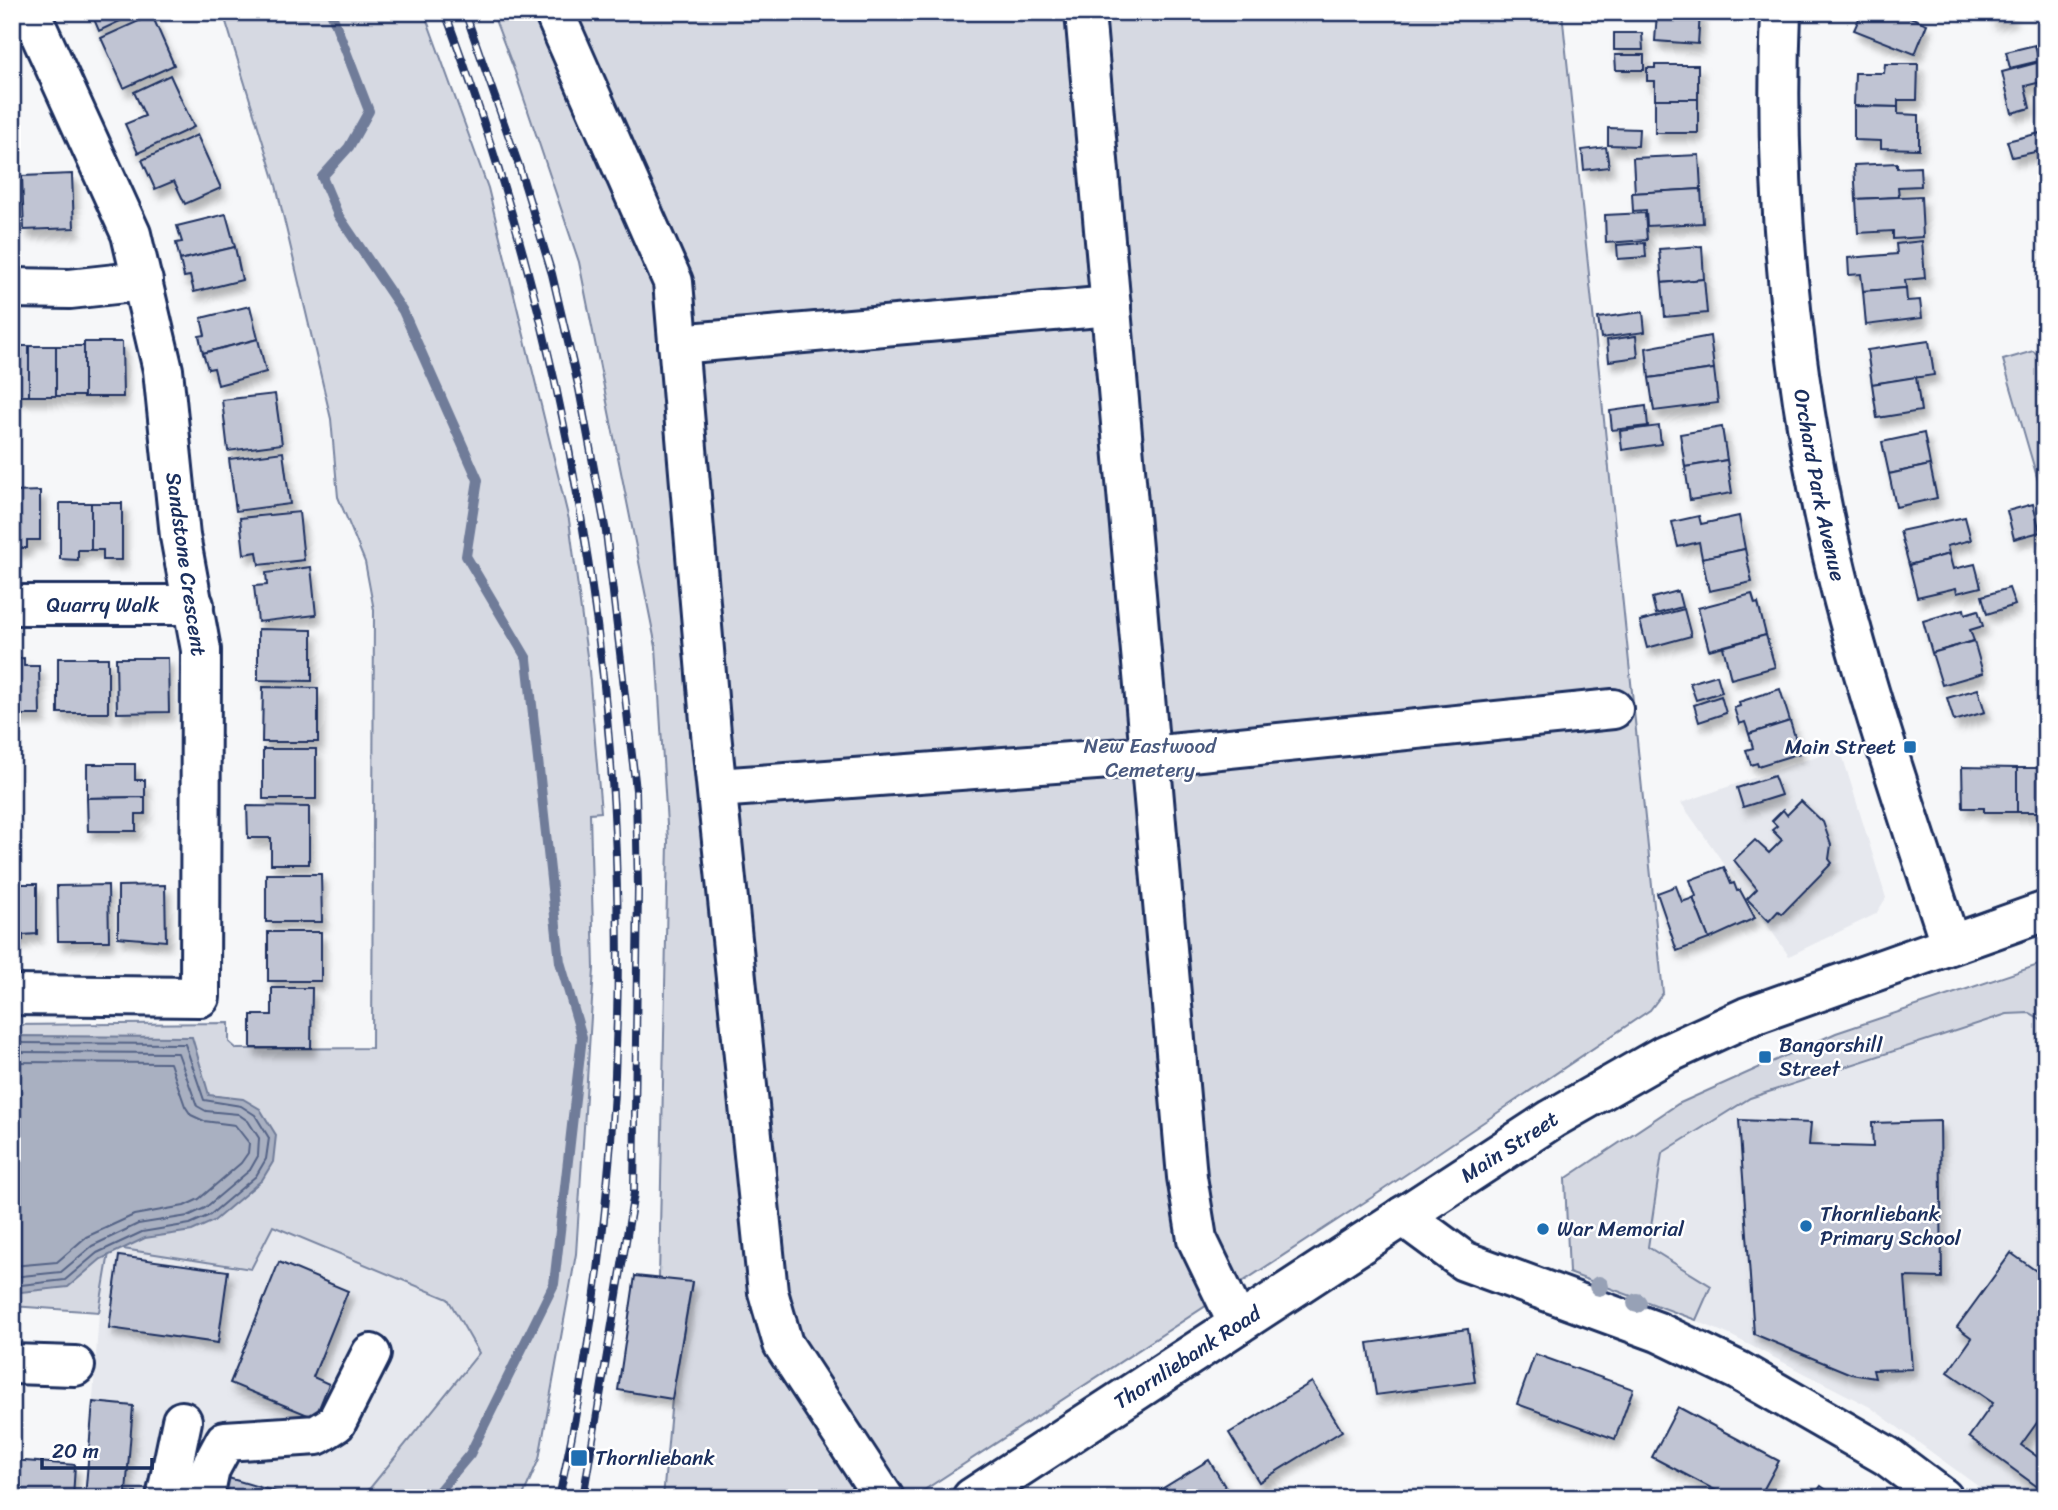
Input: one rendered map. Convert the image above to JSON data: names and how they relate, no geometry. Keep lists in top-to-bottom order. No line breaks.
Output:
{"streets":{"street":["Orchard Park Avenue","Sandstone Crescent","Quarry Walk","Main Street","Thornliebank Road"]},"crossings":[["Orchard Park Avenue","Main Street"],["Sandstone Crescent","Quarry Walk"],["Main Street","Thornliebank Road"]],"parks":["New Eastwood Cemetery"],"places":{"transit":["Main Street","Bangorshill Street","Thornliebank"],"other":["Thornliebank Primary School","War Memorial"]},"scale_bar":"20 m"}
